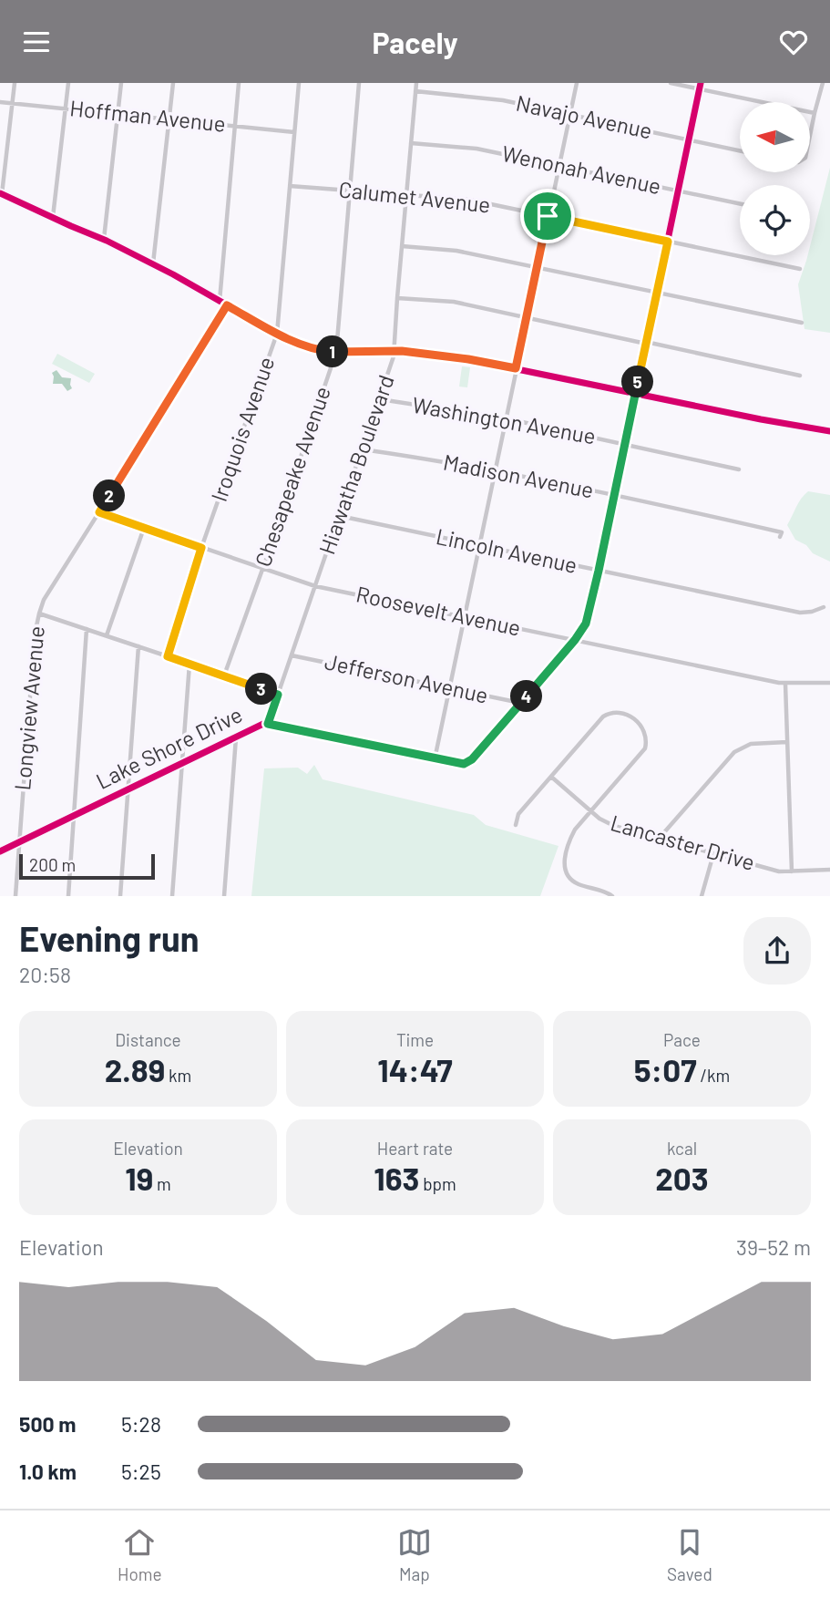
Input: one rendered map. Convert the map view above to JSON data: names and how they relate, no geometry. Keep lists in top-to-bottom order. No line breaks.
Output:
{"streets":{"street":["Hoffman Avenue","Navajo Avenue","Wenonah Avenue","Calumet Avenue","Washington Avenue","Iroquois Avenue","Hiawatha Boulevard","Chesapeake Avenue","Madison Avenue","Lincoln Avenue","Roosevelt Avenue","Jefferson Avenue","Longview Avenue","Lake Shore Drive","Lancaster Drive"]},"crossings":[["Hoffman Avenue","Iroquois Avenue"],["Navajo Avenue","Hiawatha Boulevard"],["Navajo Avenue","Lake Shore Drive"],["Wenonah Avenue","Hiawatha Boulevard"],["Wenonah Avenue","Lake Shore Drive"],["Calumet Avenue","Iroquois Avenue"],["Calumet Avenue","Hiawatha Boulevard"],["Calumet Avenue","Chesapeake Avenue"],["Calumet Avenue","Lake Shore Drive"],["Washington Avenue","Hiawatha Boulevard"],["Washington Avenue","Lake Shore Drive"],["Iroquois Avenue","Roosevelt Avenue"],["Hiawatha Boulevard","Madison Avenue"],["Hiawatha Boulevard","Lincoln Avenue"],["Hiawatha Boulevard","Roosevelt Avenue"],["Hiawatha Boulevard","Jefferson Avenue"],["Hiawatha Boulevard","Lake Shore Drive"],["Chesapeake Avenue","Roosevelt Avenue"],["Madison Avenue","Lake Shore Drive"],["Lincoln Avenue","Lake Shore Drive"],["Roosevelt Avenue","Longview Avenue"],["Roosevelt Avenue","Lake Shore Drive"],["Jefferson Avenue","Lake Shore Drive"],["Longview Avenue","Lake Shore Drive"]],"scale_bar":"200 m","north":"left","page":{"header":"Pacely","pins":["1","5","2","3","4"],"scale":"200 m","heading":["Evening run","20:58"],"stats":[["Distance","2.89 km"],["Time","14:47"],["Pace","5:07 /km"],["Elevation","19 m"],["Heart rate","163 bpm"],["kcal","203"]],"chart":["Elevation","39–52 m"],"list":[{"name":"500 m","note":"5:28"},{"name":"1.0 km","note":"5:25"}],"tabs":["Home","Map","Saved"]}}
